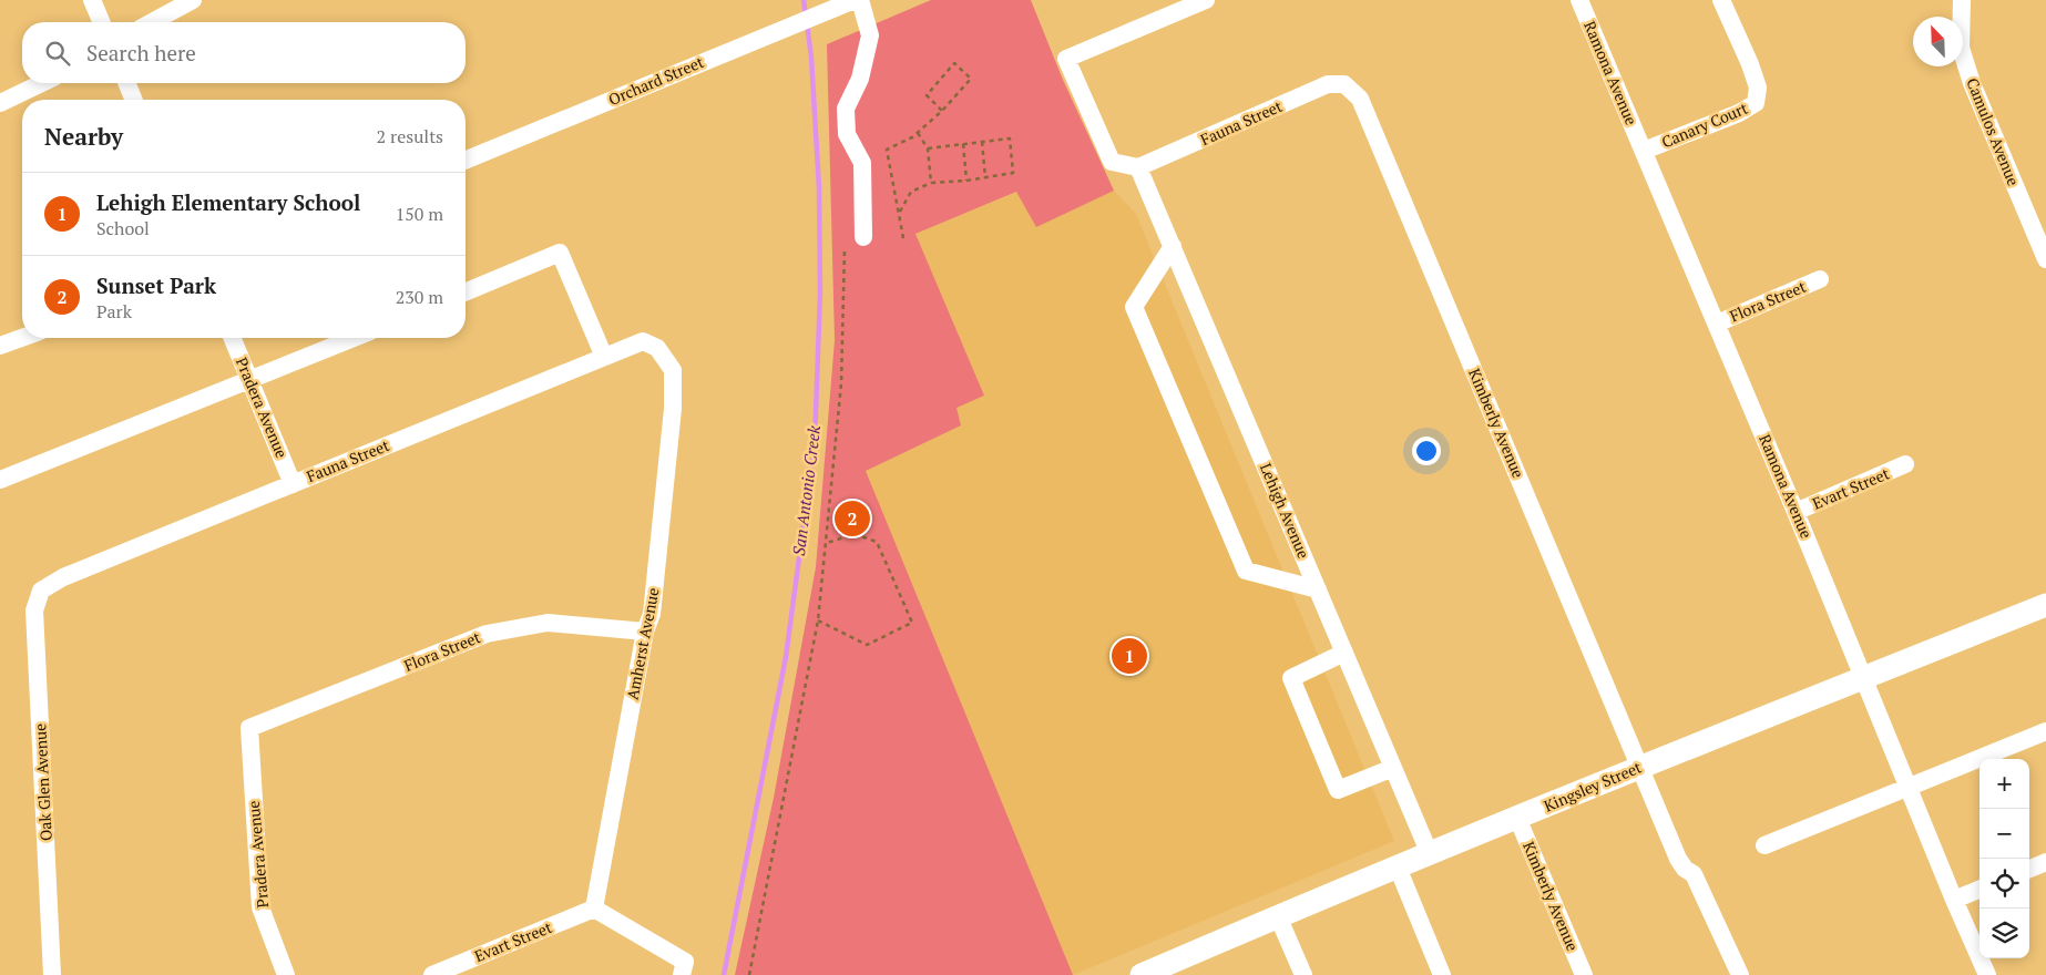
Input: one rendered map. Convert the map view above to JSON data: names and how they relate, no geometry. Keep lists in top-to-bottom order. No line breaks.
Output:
{"streets":{"main road":["Kingsley Street"],"street":["Ramona Avenue","Orchard Street","Fauna Street","Canary Court","Camulos Avenue","Flora Street","Pradera Avenue","Kimberly Avenue","Evart Street","Lehigh Avenue","Amherst Avenue","Oak Glen Avenue"]},"crossings":[["Ramona Avenue","Canary Court"],["Ramona Avenue","Flora Street"],["Ramona Avenue","Evart Street"],["Ramona Avenue","Kingsley Street"],["Fauna Street","Pradera Avenue"],["Fauna Street","Kimberly Avenue"],["Fauna Street","Lehigh Avenue"],["Fauna Street","Amherst Avenue"],["Fauna Street","Oak Glen Avenue"],["Flora Street","Pradera Avenue"],["Flora Street","Amherst Avenue"],["Kimberly Avenue","Kingsley Street"],["Evart Street","Amherst Avenue"],["Lehigh Avenue","Kingsley Street"]],"water":["San Antonio Creek"],"north":"top left","page":{"search":"Search here","heading":["Nearby","2 results"],"list":[{"mark":"1","name":"Lehigh Elementary School","note":"School","value":"150 m"},{"mark":"2","name":"Sunset Park","note":"Park","value":"230 m"}],"pins":["2","1"],"map_buttons":["+","−"]}}
